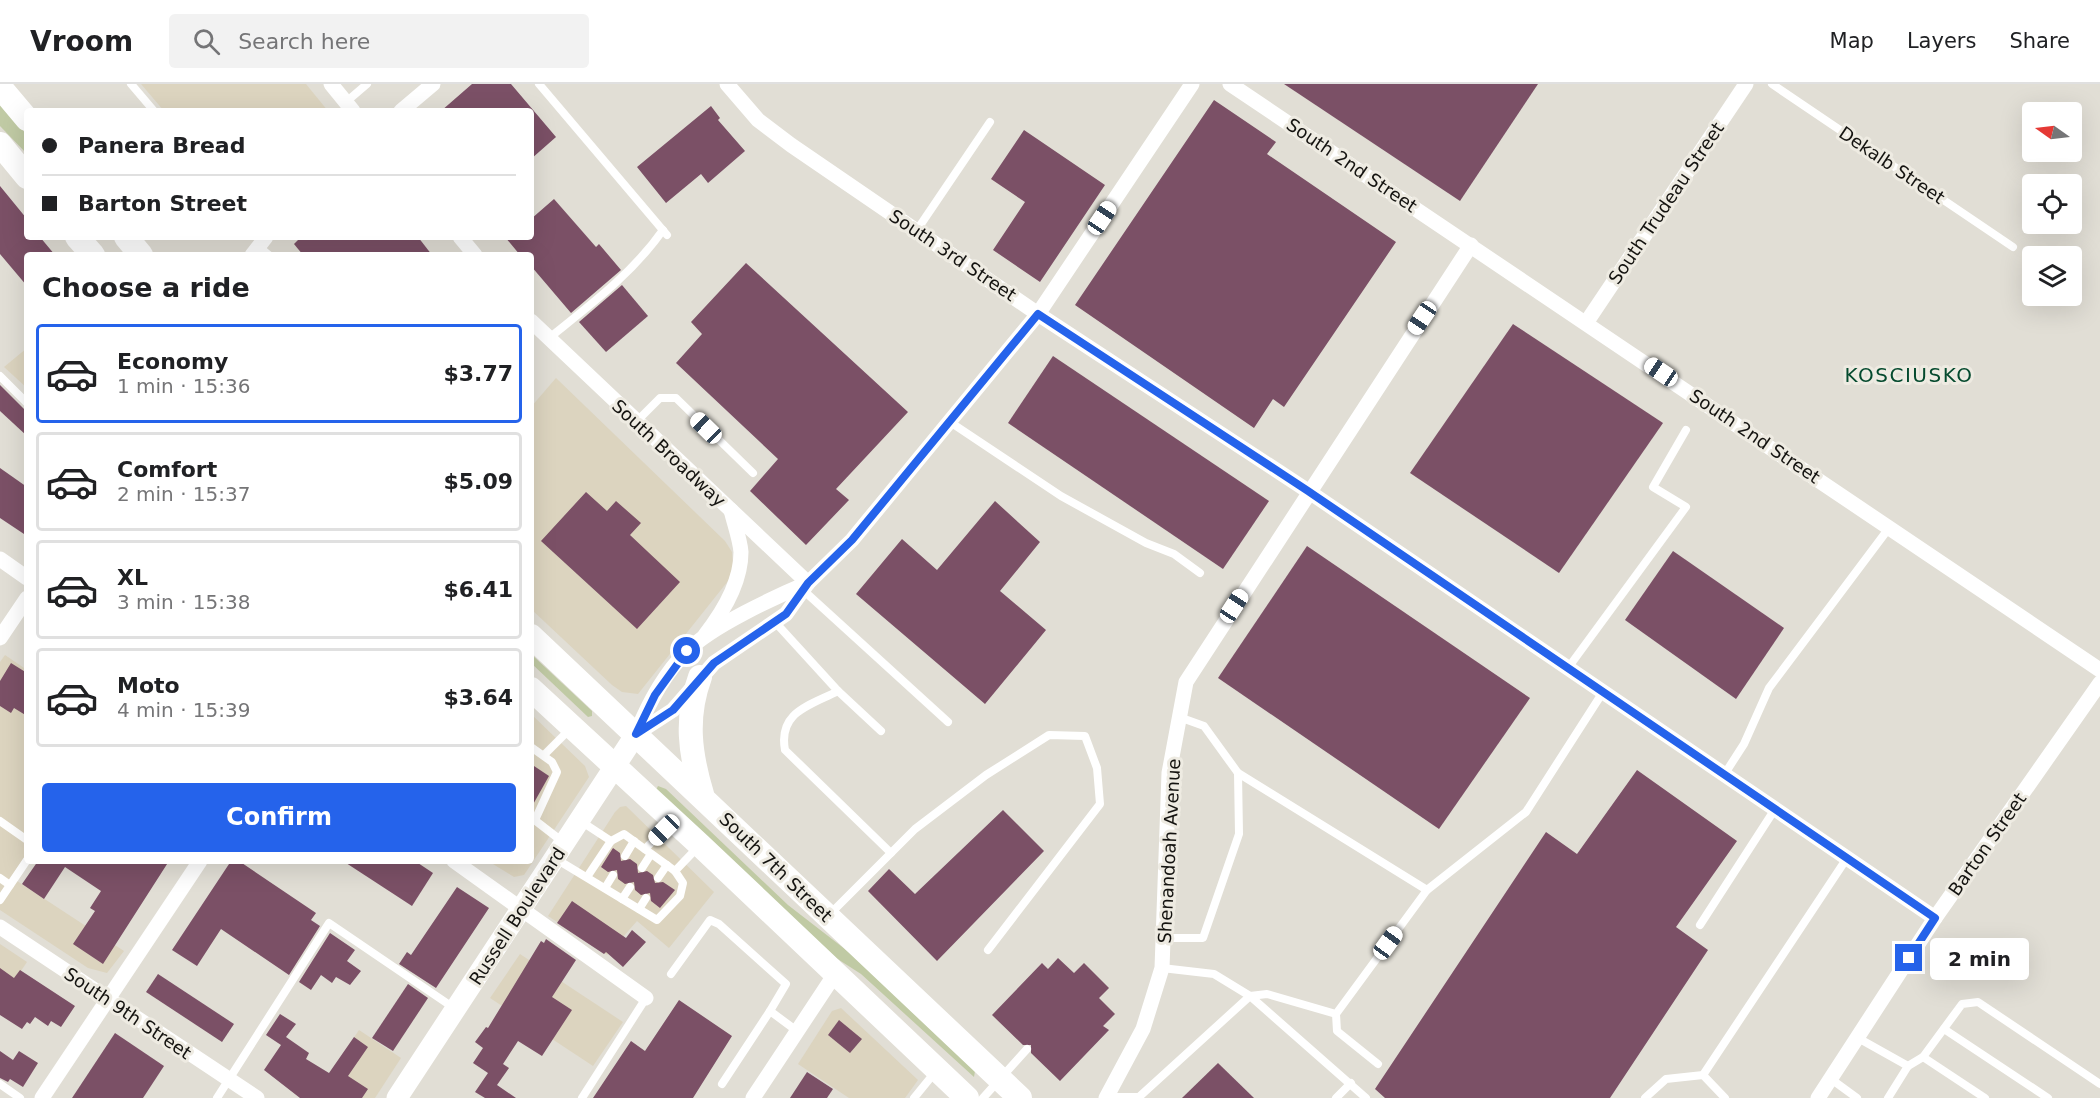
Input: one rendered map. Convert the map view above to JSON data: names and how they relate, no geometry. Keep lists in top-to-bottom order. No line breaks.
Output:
{"streets":{"main road":["South 7th Street","Russell Boulevard"],"street":["South 2nd Street","South Trudeau Street","South 3rd Street","South Broadway","Barton Street","Shenandoah Avenue","South 9th Street"],"lane":["Dekalb Street"]},"crossings":[["South 2nd Street","South Trudeau Street"],["South 2nd Street","Shenandoah Avenue"],["South 3rd Street","Barton Street"],["South 3rd Street","Shenandoah Avenue"],["South 3rd Street","Russell Boulevard"],["South Broadway","Russell Boulevard"],["South 7th Street","Russell Boulevard"]],"districts":["KOSCIUSKO"],"north":"left","page":{"header":"Vroom","search":"Search here","nav":["Map","Layers","Share"],"banner":["Panera Bread","Barton Street"],"heading":"Choose a ride","list":[{"name":"Economy","note":"1 min · 15:36","value":"$3.77"},{"name":"Comfort","note":"2 min · 15:37","value":"$5.09"},{"name":"XL","note":"3 min · 15:38","value":"$6.41"},{"name":"Moto","note":"4 min · 15:39","value":"$3.64"}],"buttons":"Confirm","bubble":"2 min"}}
